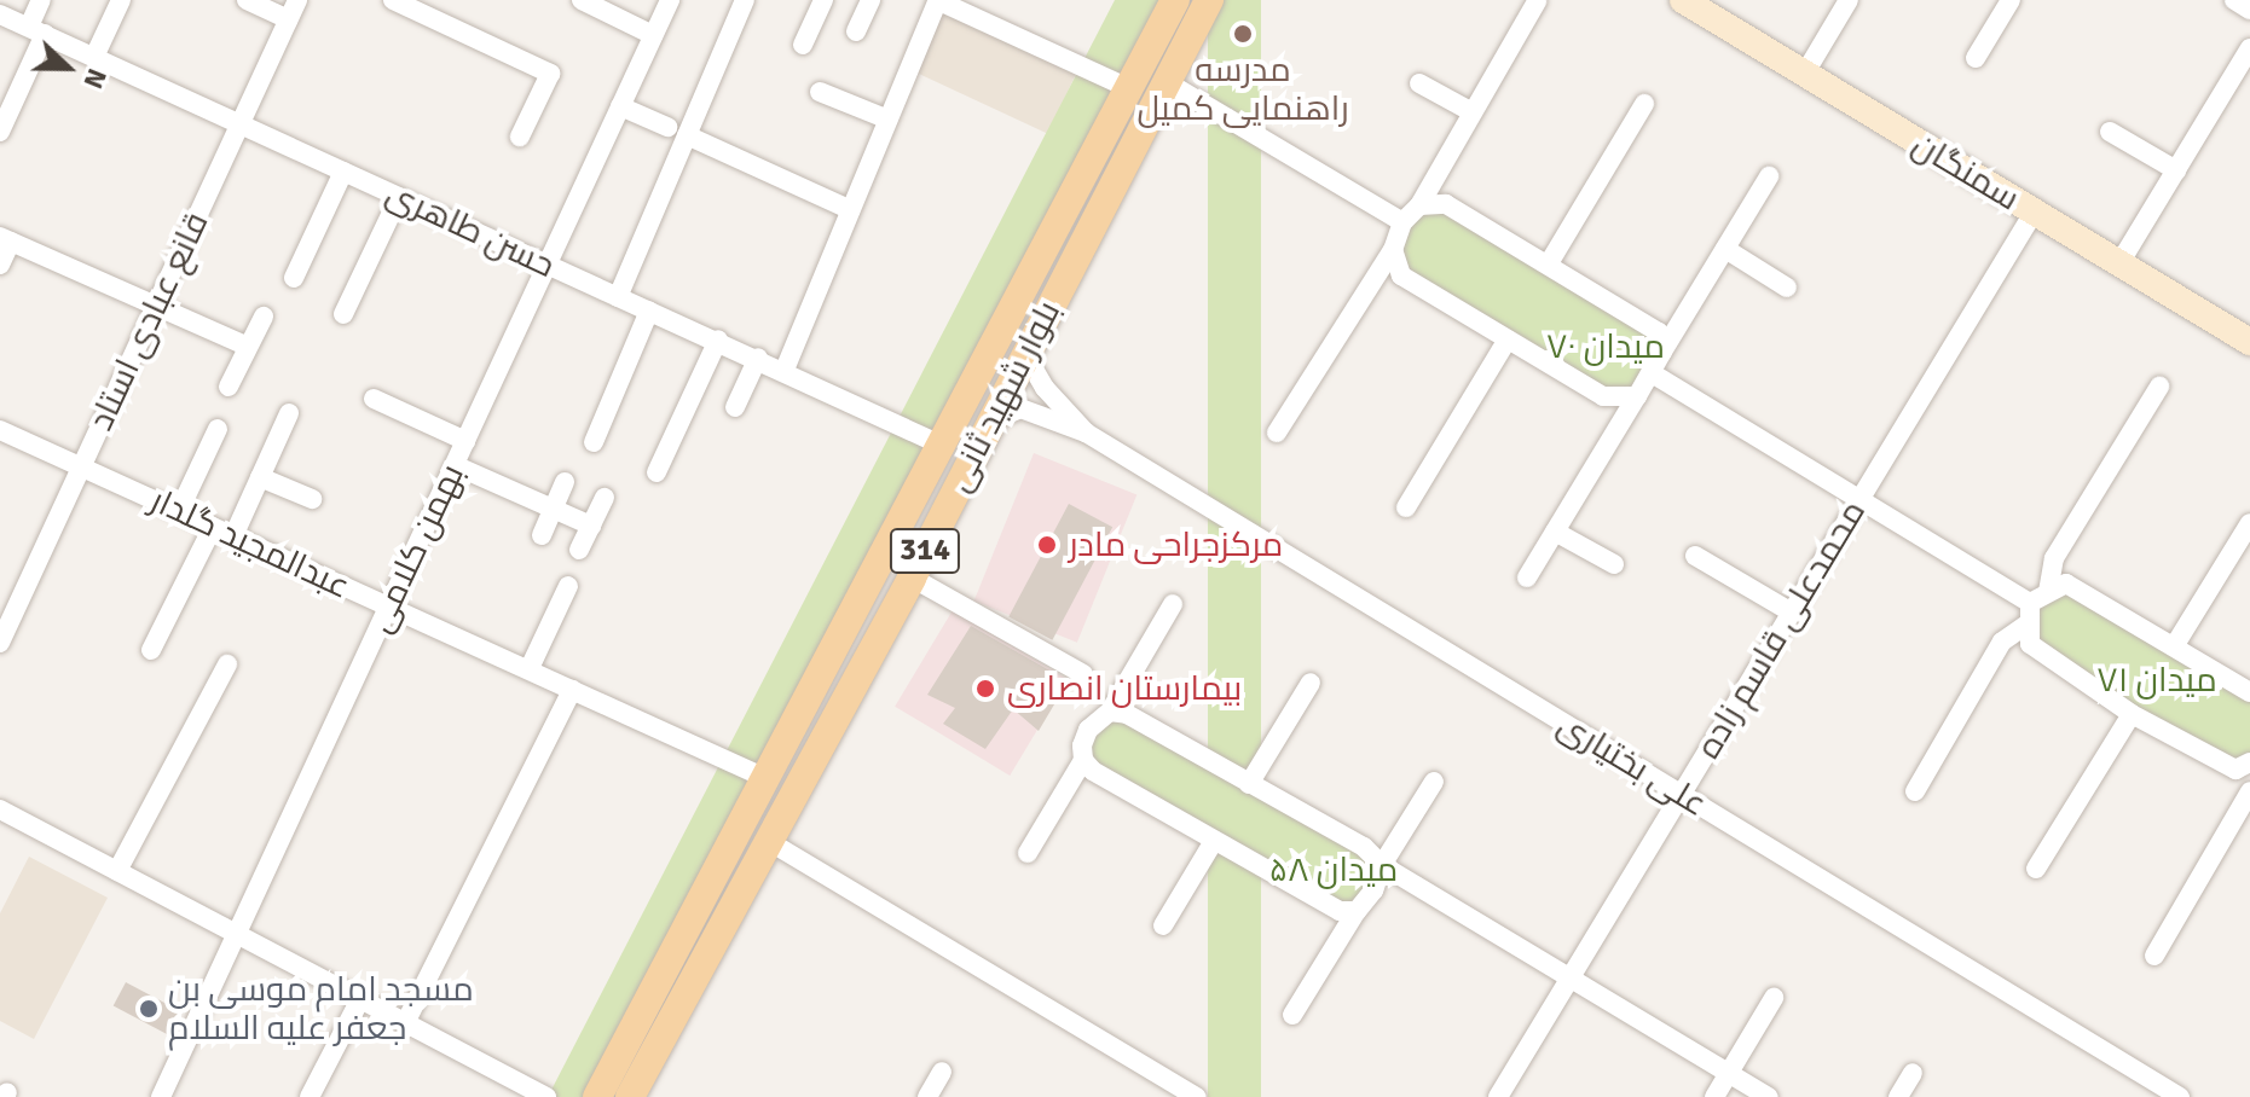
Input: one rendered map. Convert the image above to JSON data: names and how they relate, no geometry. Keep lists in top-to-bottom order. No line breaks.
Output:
{"streets":{"main road":["سمنگان","بلوار شهید ثانی","314"],"street":["حسن طاهری","قانع عبادی استاد","عبدالمجید گلدار","بهمن کلامی","محمدعلی قاسم زاده","علی بختیاری"]},"crossings":[["سمنگان","محمدعلی قاسم زاده"],["حسن طاهری","قانع عبادی استاد"],["حسن طاهری","بلوار شهید ثانی"],["حسن طاهری","بهمن کلامی"],["قانع عبادی استاد","عبدالمجید گلدار"],["بلوار شهید ثانی","عبدالمجید گلدار"],["عبدالمجید گلدار","بهمن کلامی"],["محمدعلی قاسم زاده","علی بختیاری"]],"parks":["میدان ۷۰","میدان ۷۱","میدان ۵۸"],"places":["مدرسه راهنمایی کمیل","مرکزجراحی مادر","بیمارستان انصاری","مسجد امام موسی بن جعفر علیه السلام"],"north":"right"}
